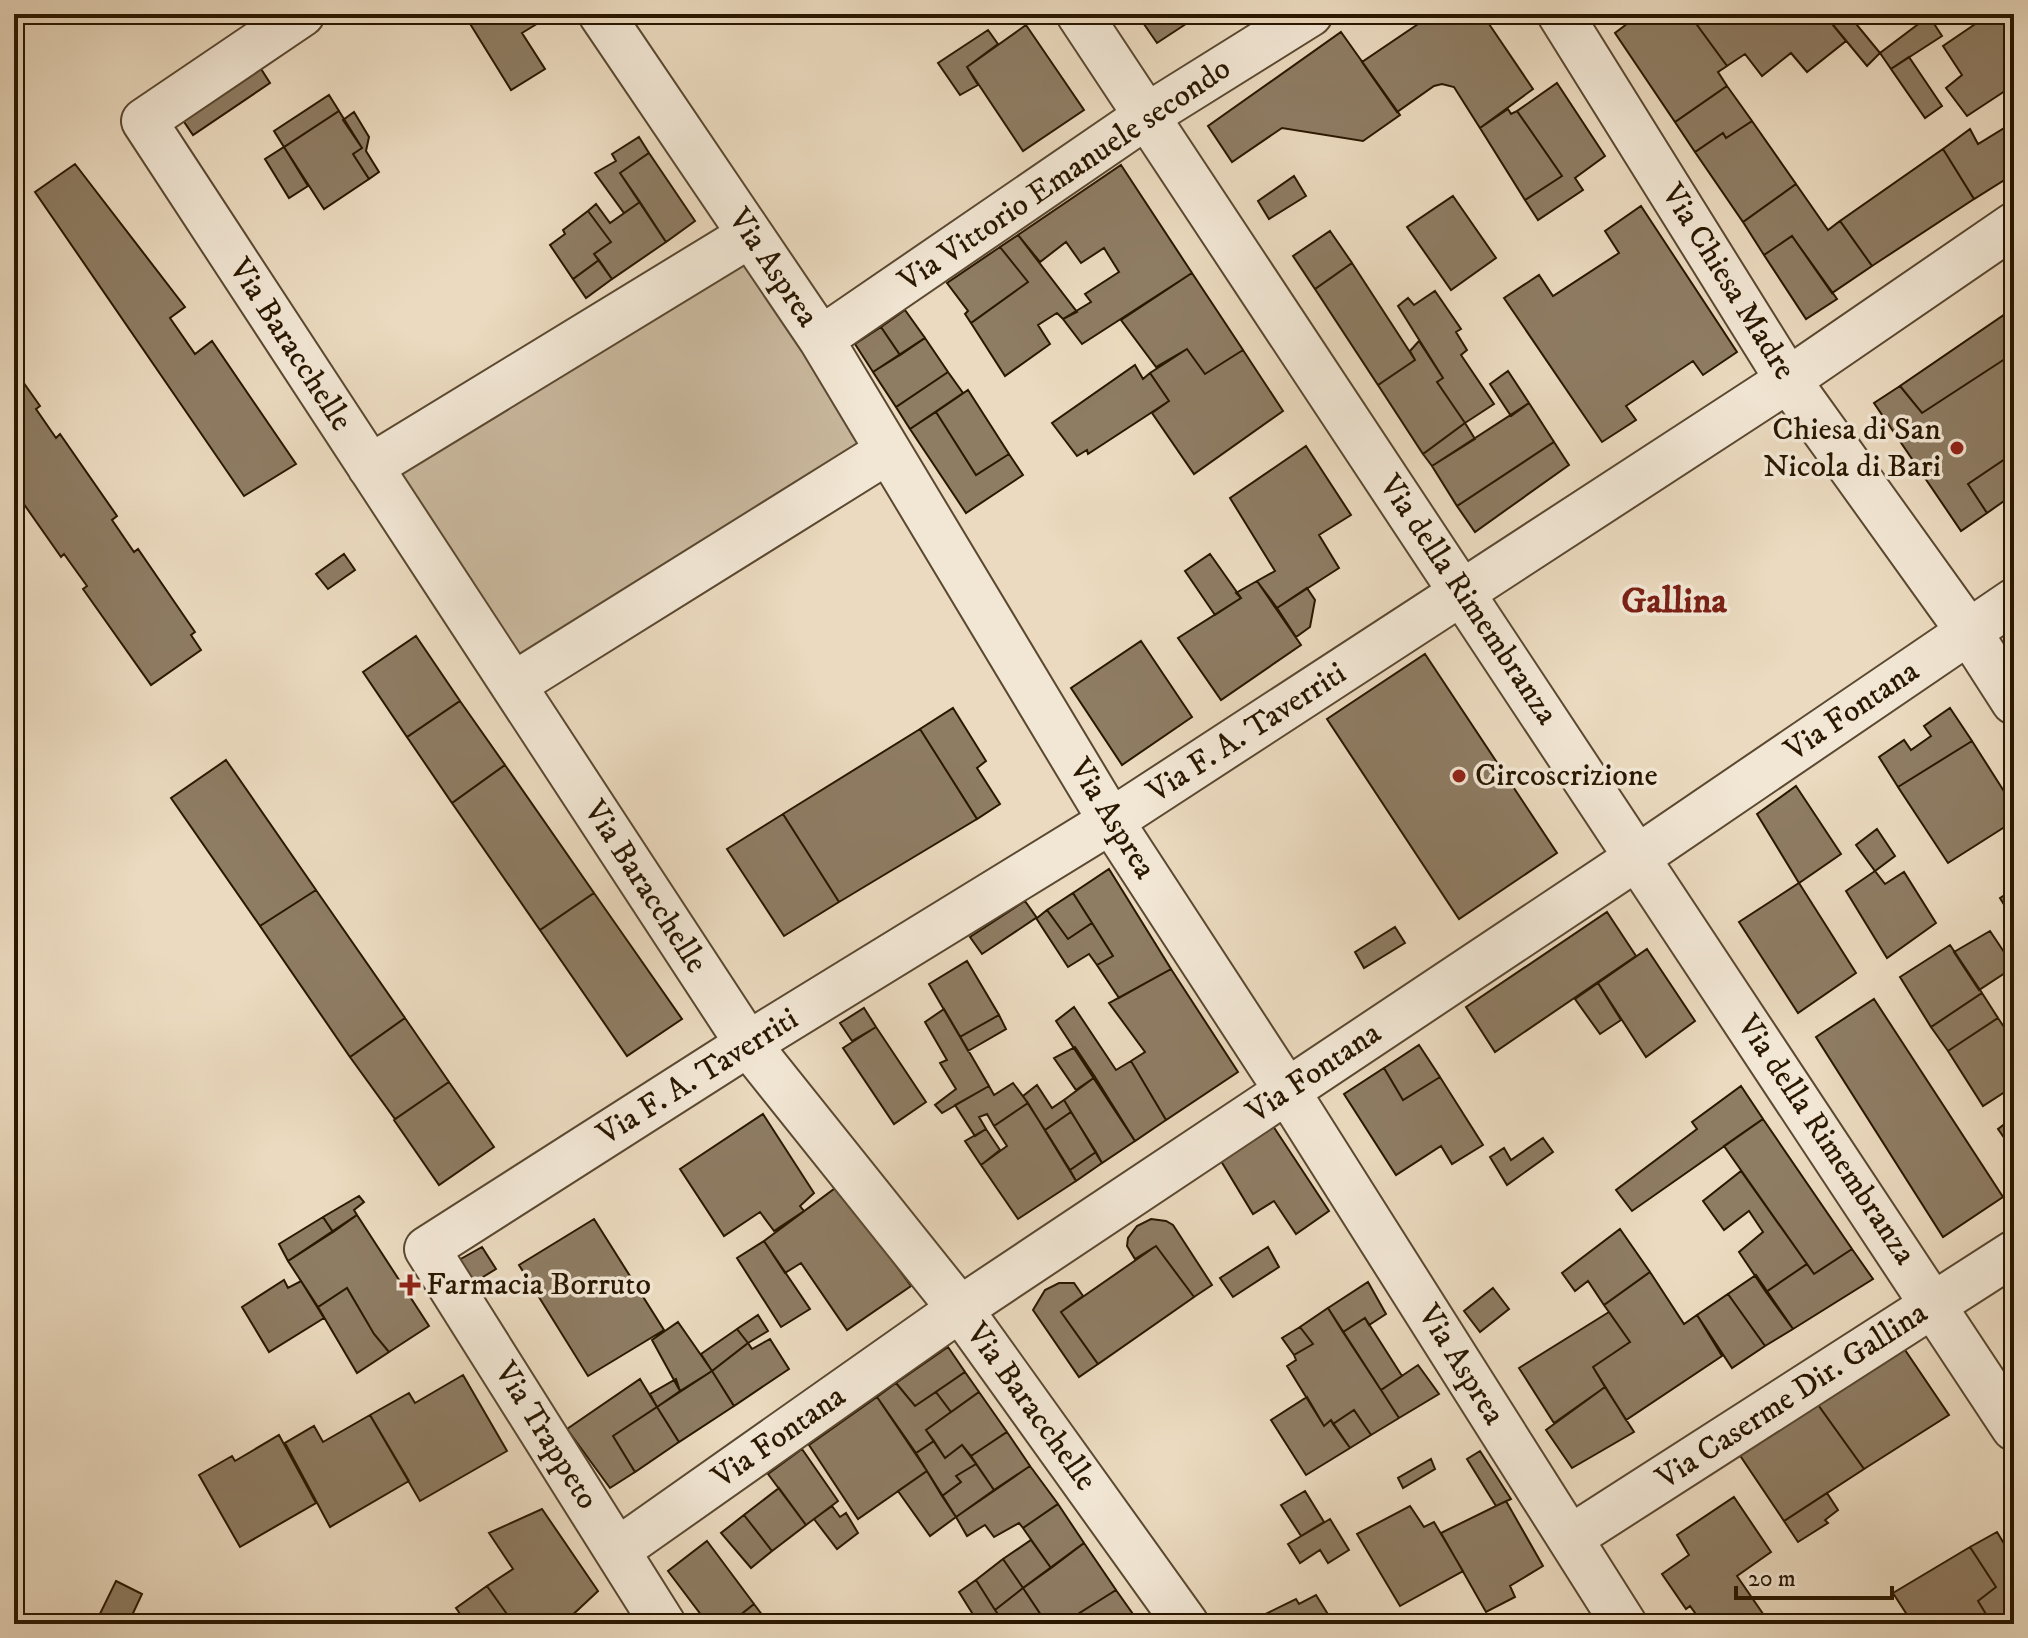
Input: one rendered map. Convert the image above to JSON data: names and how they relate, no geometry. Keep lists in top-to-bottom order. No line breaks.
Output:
{"streets":{"street":["Via Vittorio Emanuele secondo","Via Asprea","Via Chiesa Madre","Via Baracchelle","Via della Rimembranza","Via Fontana","Via F. A. Taverriti","Via Caserme Dir. Gallina","Via Trappeto"]},"crossings":[["Via Vittorio Emanuele secondo","Via Asprea"],["Via Vittorio Emanuele secondo","Via della Rimembranza"],["Via Asprea","Via Fontana"],["Via Asprea","Via F. A. Taverriti"],["Via Asprea","Via Caserme Dir. Gallina"],["Via Chiesa Madre","Via Fontana"],["Via Chiesa Madre","Via F. A. Taverriti"],["Via Baracchelle","Via Fontana"],["Via Baracchelle","Via F. A. Taverriti"],["Via della Rimembranza","Via Fontana"],["Via della Rimembranza","Via F. A. Taverriti"],["Via della Rimembranza","Via Caserme Dir. Gallina"],["Via Fontana","Via Trappeto"],["Via F. A. Taverriti","Via Trappeto"]],"districts":["Gallina"],"places":{"other":["Chiesa di San Nicola di Bari","Circoscrizione"],"health":["Farmacia Borruto"]},"scale_bar":"20 m"}
